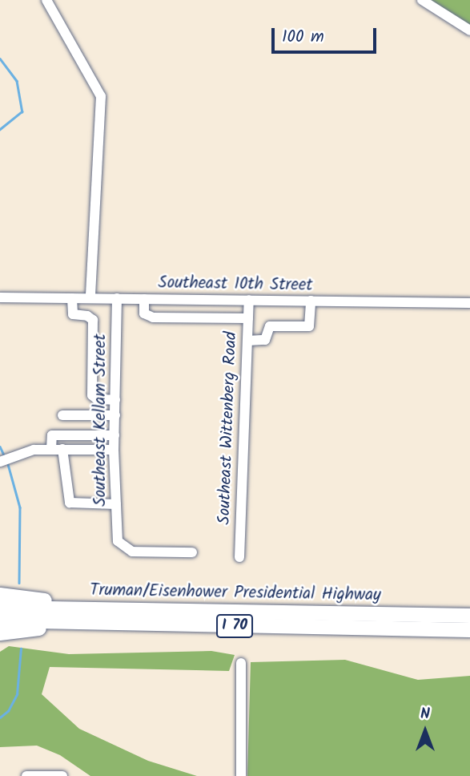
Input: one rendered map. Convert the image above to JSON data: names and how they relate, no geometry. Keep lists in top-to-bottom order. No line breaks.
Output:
{"streets":{"highway":["Truman/Eisenhower Presidential Highway","I 70"],"street":["Southeast 10th Street","Southeast Kellam Street","Southeast Wittenberg Road"]},"crossings":[["Southeast 10th Street","Southeast Kellam Street"],["Southeast 10th Street","Southeast Wittenberg Road"]],"scale_bar":"100 m","north":"top"}
